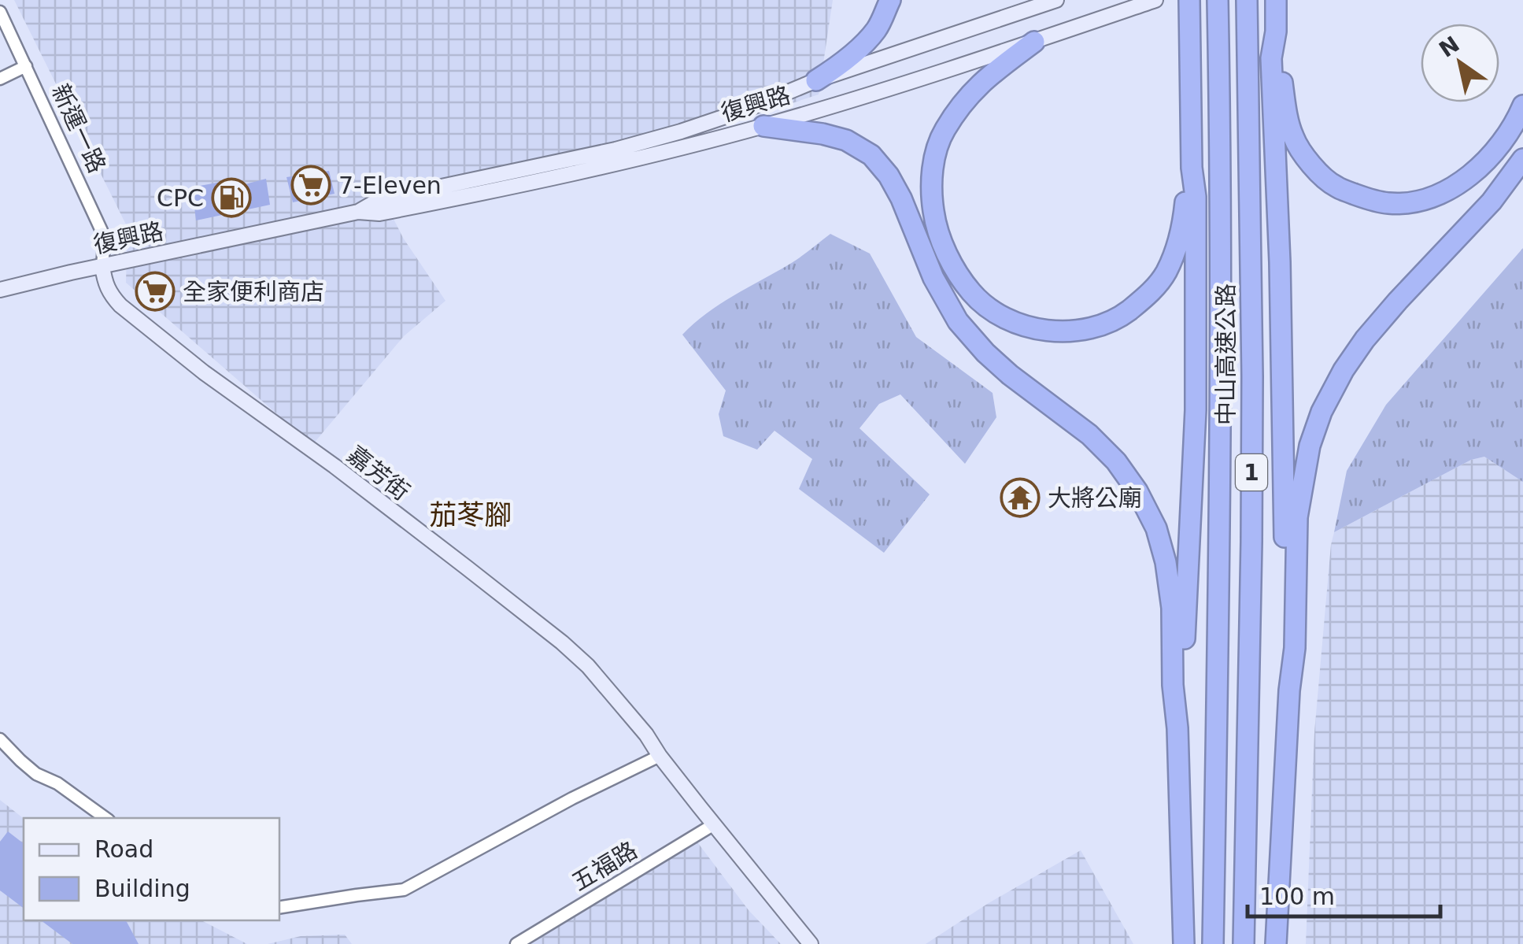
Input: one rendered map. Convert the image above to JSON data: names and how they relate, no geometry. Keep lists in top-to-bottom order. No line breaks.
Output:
{"streets":{"highway":["中山高速公路","1"],"main road":["復興路","嘉芳街"],"street":["新運一路","五福路"]},"crossings":[["復興路","新運一路"],["復興路","嘉芳街"],["新運一路","嘉芳街"],["嘉芳街","五福路"]],"districts":["茄苳腳"],"places":{"supermarket":["7-Eleven","全家便利商店"],"fuel station":["CPC"],"temple":["大將公廟"]},"legend":["Road","Building"],"scale_bar":"100 m","north":"top left"}
